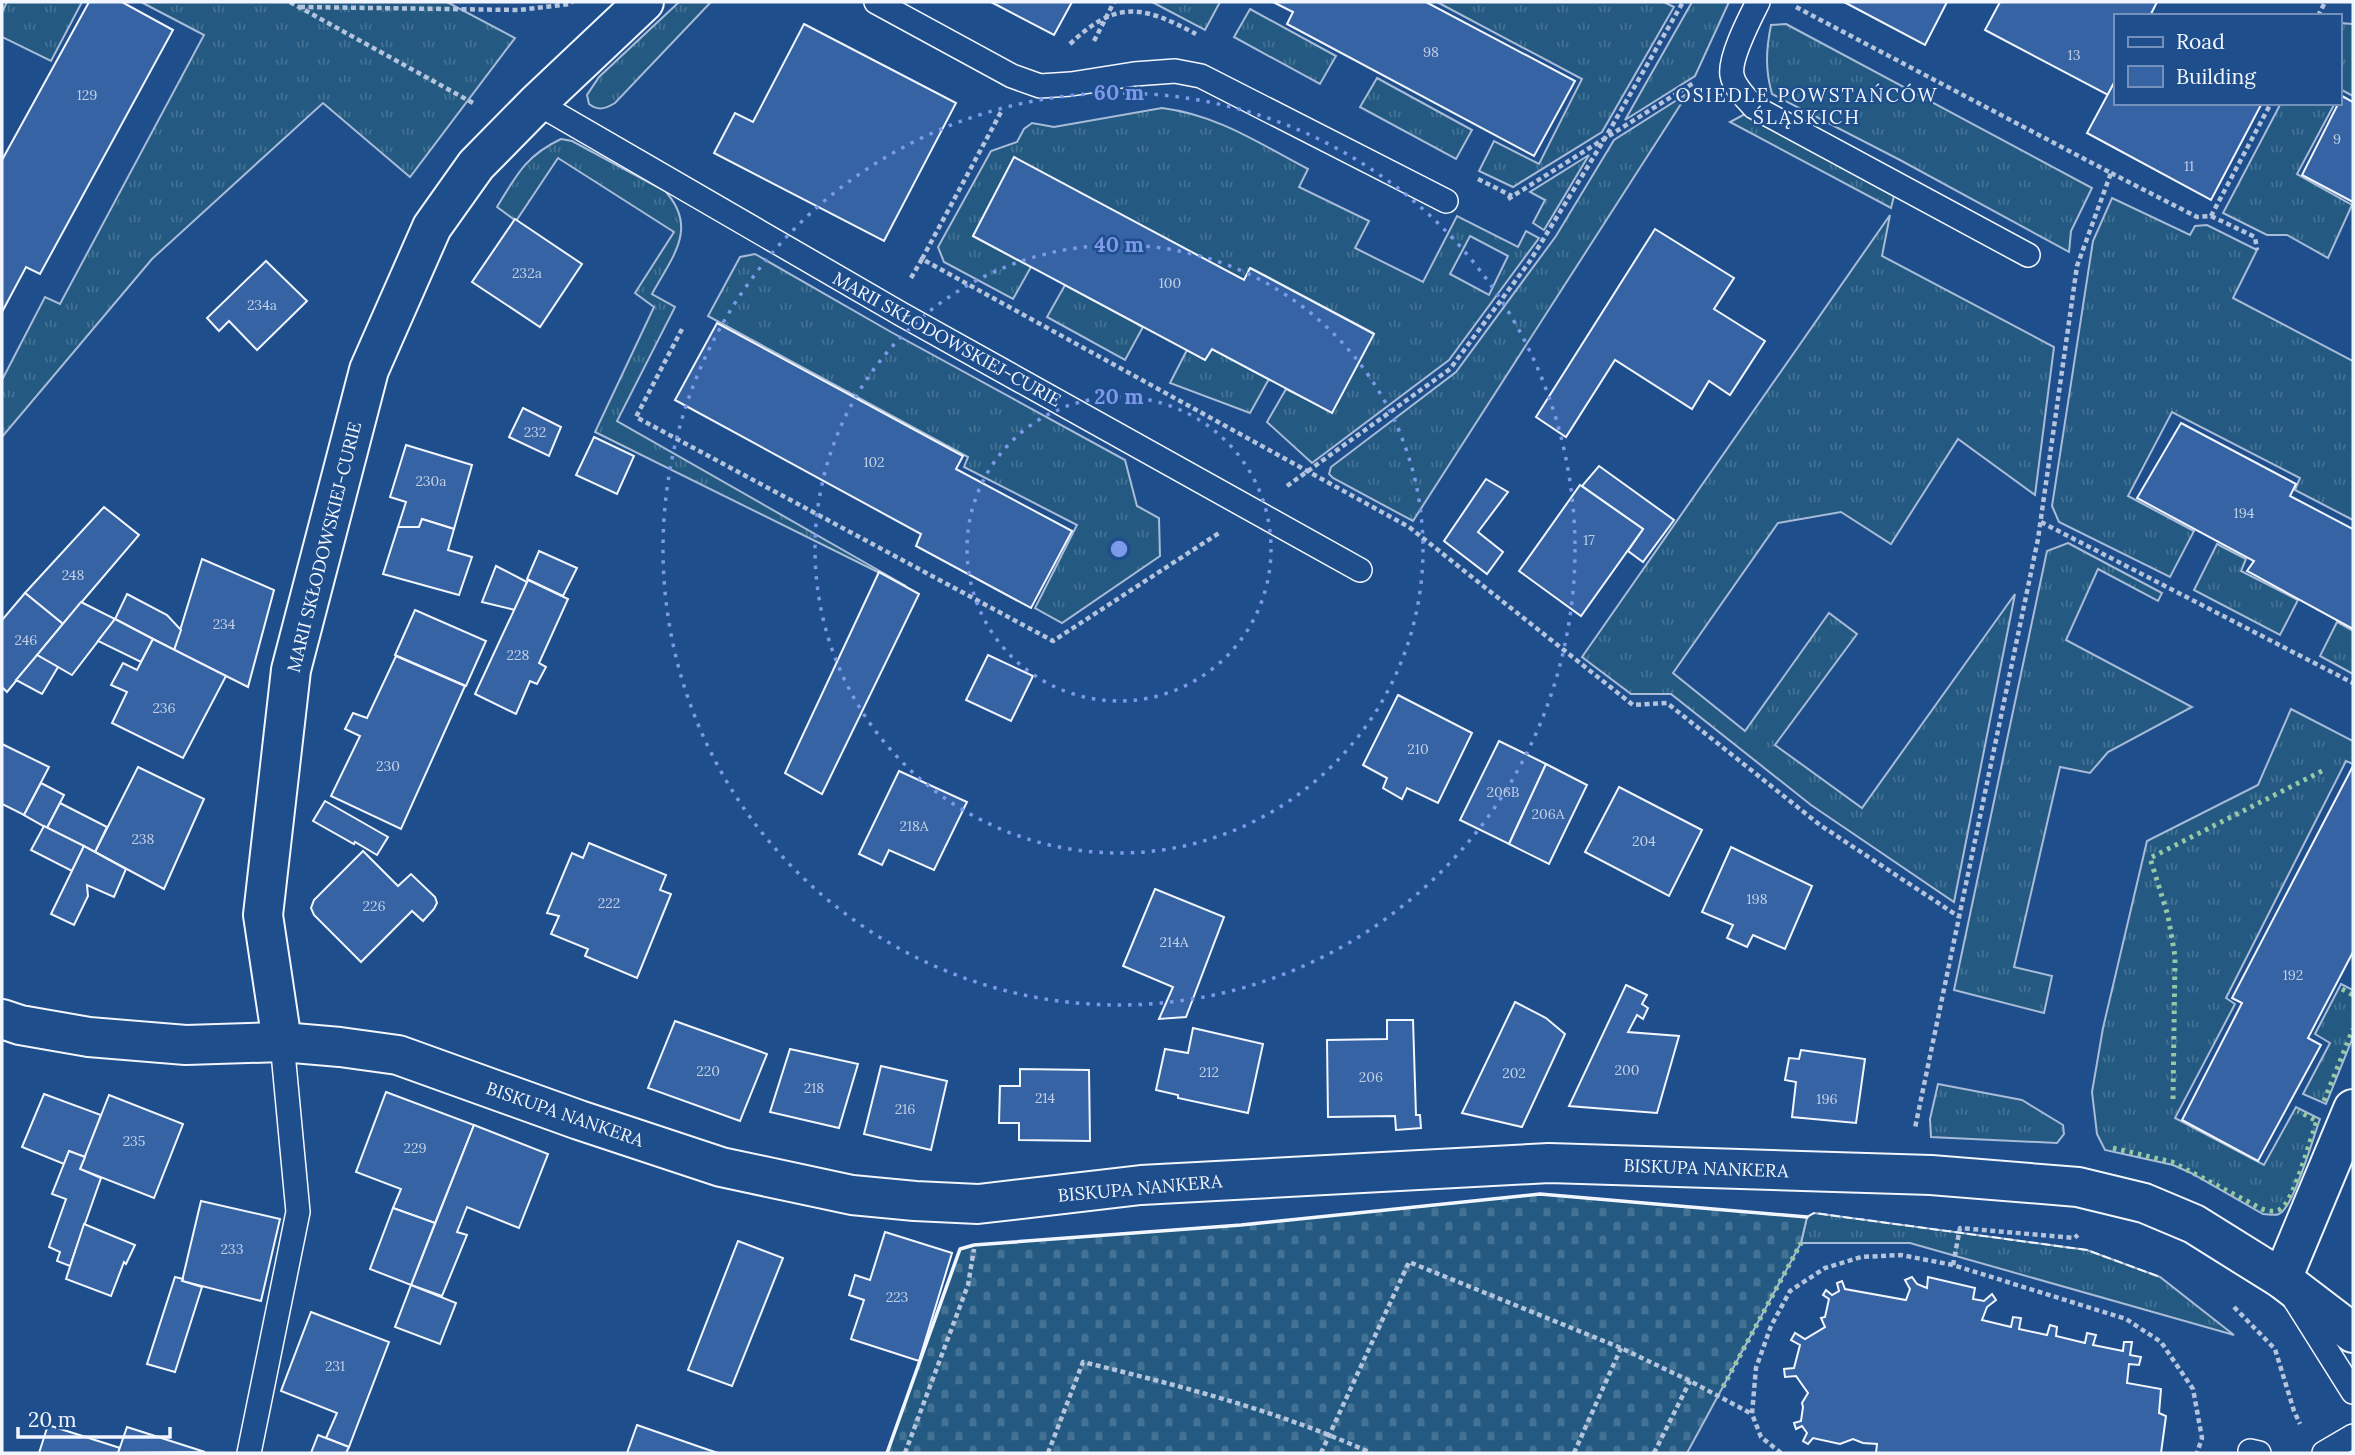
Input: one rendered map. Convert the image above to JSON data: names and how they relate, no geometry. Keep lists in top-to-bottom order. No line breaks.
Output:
{"streets":{"street":["MARII SKŁODOWSKIEJ-CURIE","BISKUPA NANKERA"]},"crossings":[["MARII SKŁODOWSKIEJ-CURIE","BISKUPA NANKERA"]],"districts":["OSIEDLE POWSTAŃCÓW ŚLĄSKICH"],"house_numbers":["98","13","129","9","11","232a","100","234a","232","102","230a","194","17","248","234","246","228","236","210","230","206B","206A","218A","238","204","198","222","226","214A","192","200","220","212","202","206","218","214","196","216","235","229","233","223","231"],"legend":["Road","Building"],"scale_bar":"20 m","rings":["60 m","40 m","20 m"]}
